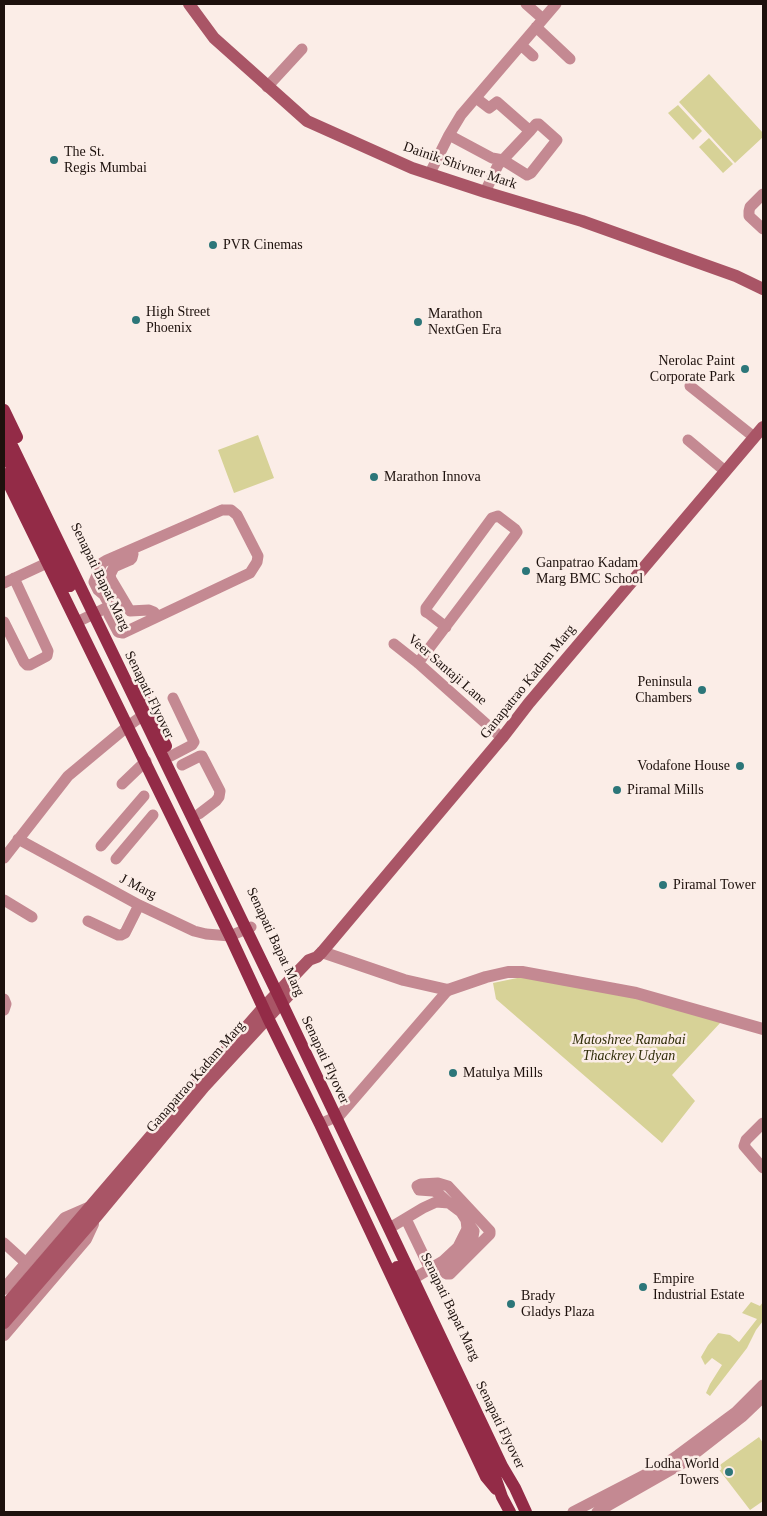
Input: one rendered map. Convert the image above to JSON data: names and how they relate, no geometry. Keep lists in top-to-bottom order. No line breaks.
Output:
{"streets":{"main road":["Dainik Shivner Mark","Senapati Bapat Marg","Ganapatrao Kadam Marg","Senapati Flyover"],"street":["Veer Santaji Lane","J Marg"]},"crossings":[["Senapati Bapat Marg","Ganapatrao Kadam Marg"],["Senapati Bapat Marg","Senapati Flyover"],["Senapati Bapat Marg","J Marg"],["Veer Santaji Lane","Ganapatrao Kadam Marg"]],"parks":["Matoshree Ramabai Thackrey Udyan"],"places":["The St. Regis Mumbai","PVR Cinemas","High Street Phoenix","Marathon NextGen Era","Nerolac Paint Corporate Park","Marathon Innova","Ganpatrao Kadam Marg BMC School","Peninsula Chambers","Vodafone House","Piramal Mills","Piramal Tower","Matulya Mills","Empire Industrial Estate","Brady Gladys Plaza","Lodha World Towers"]}
